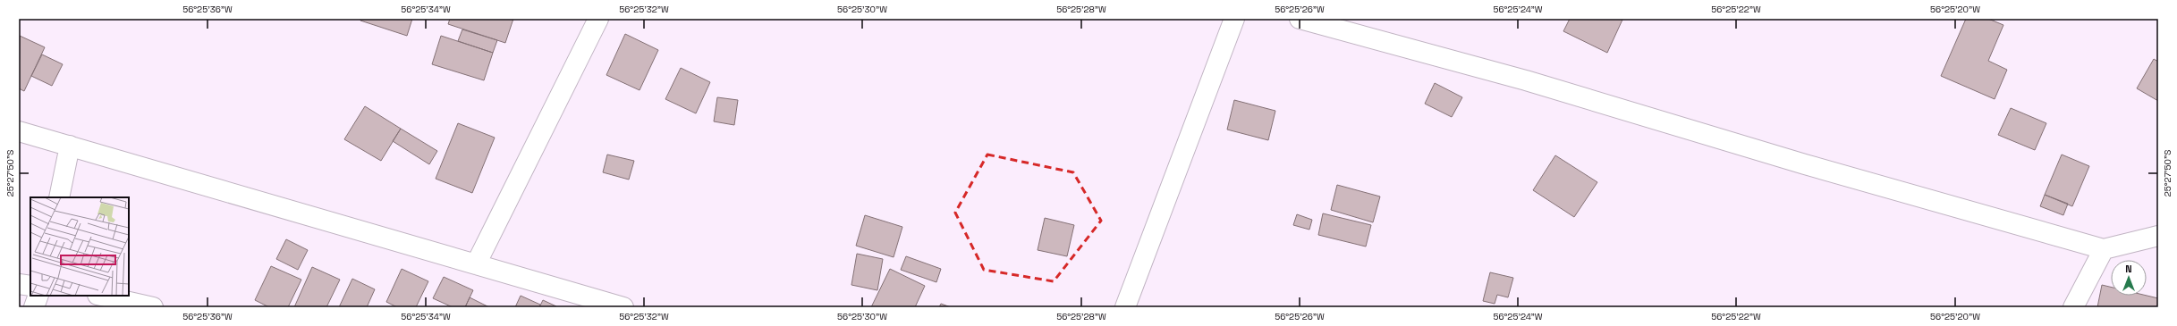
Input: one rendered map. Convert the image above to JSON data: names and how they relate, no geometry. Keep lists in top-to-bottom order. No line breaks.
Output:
{"north":"top","coordinates":["56°25'36\"W","56°25'34\"W","56°25'32\"W","56°25'30\"W","56°25'28\"W","56°25'26\"W","56°25'24\"W","56°25'22\"W","56°25'20\"W","25°27'50\"S"]}
